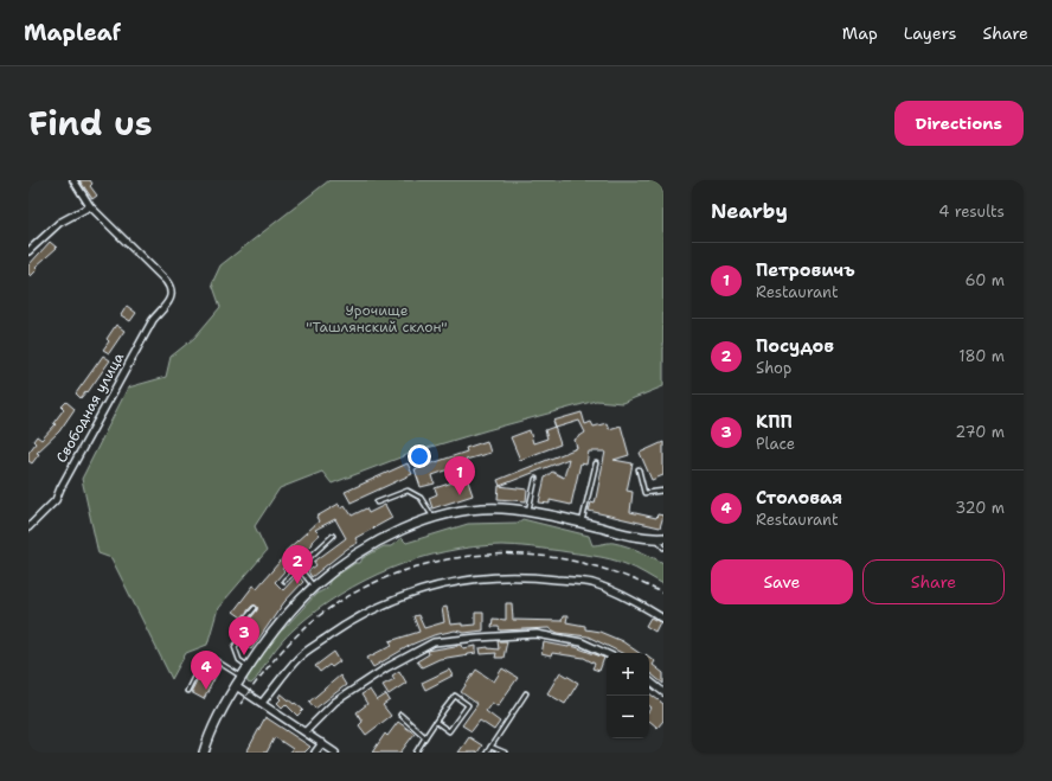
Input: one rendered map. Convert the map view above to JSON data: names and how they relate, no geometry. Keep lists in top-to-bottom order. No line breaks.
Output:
{"streets":{"street":["Свободная улица"]},"parks":["Урочище \"Ташлянский склон\""],"page":{"header":"Mapleaf","nav":["Map","Layers","Share"],"title":"Find us","buttons":["Directions",["Save","Share"]],"heading":["Nearby","4 results"],"list":[{"mark":"1","name":"Петровичъ","note":"Restaurant","value":"60 m"},{"mark":"2","name":"Посудов","note":"Shop","value":"180 m"},{"mark":"3","name":"КПП","note":"Place","value":"270 m"},{"mark":"4","name":"Столовая","note":"Restaurant","value":"320 m"}],"pins":["1","2","3","4"],"map_buttons":["+","−"]}}
